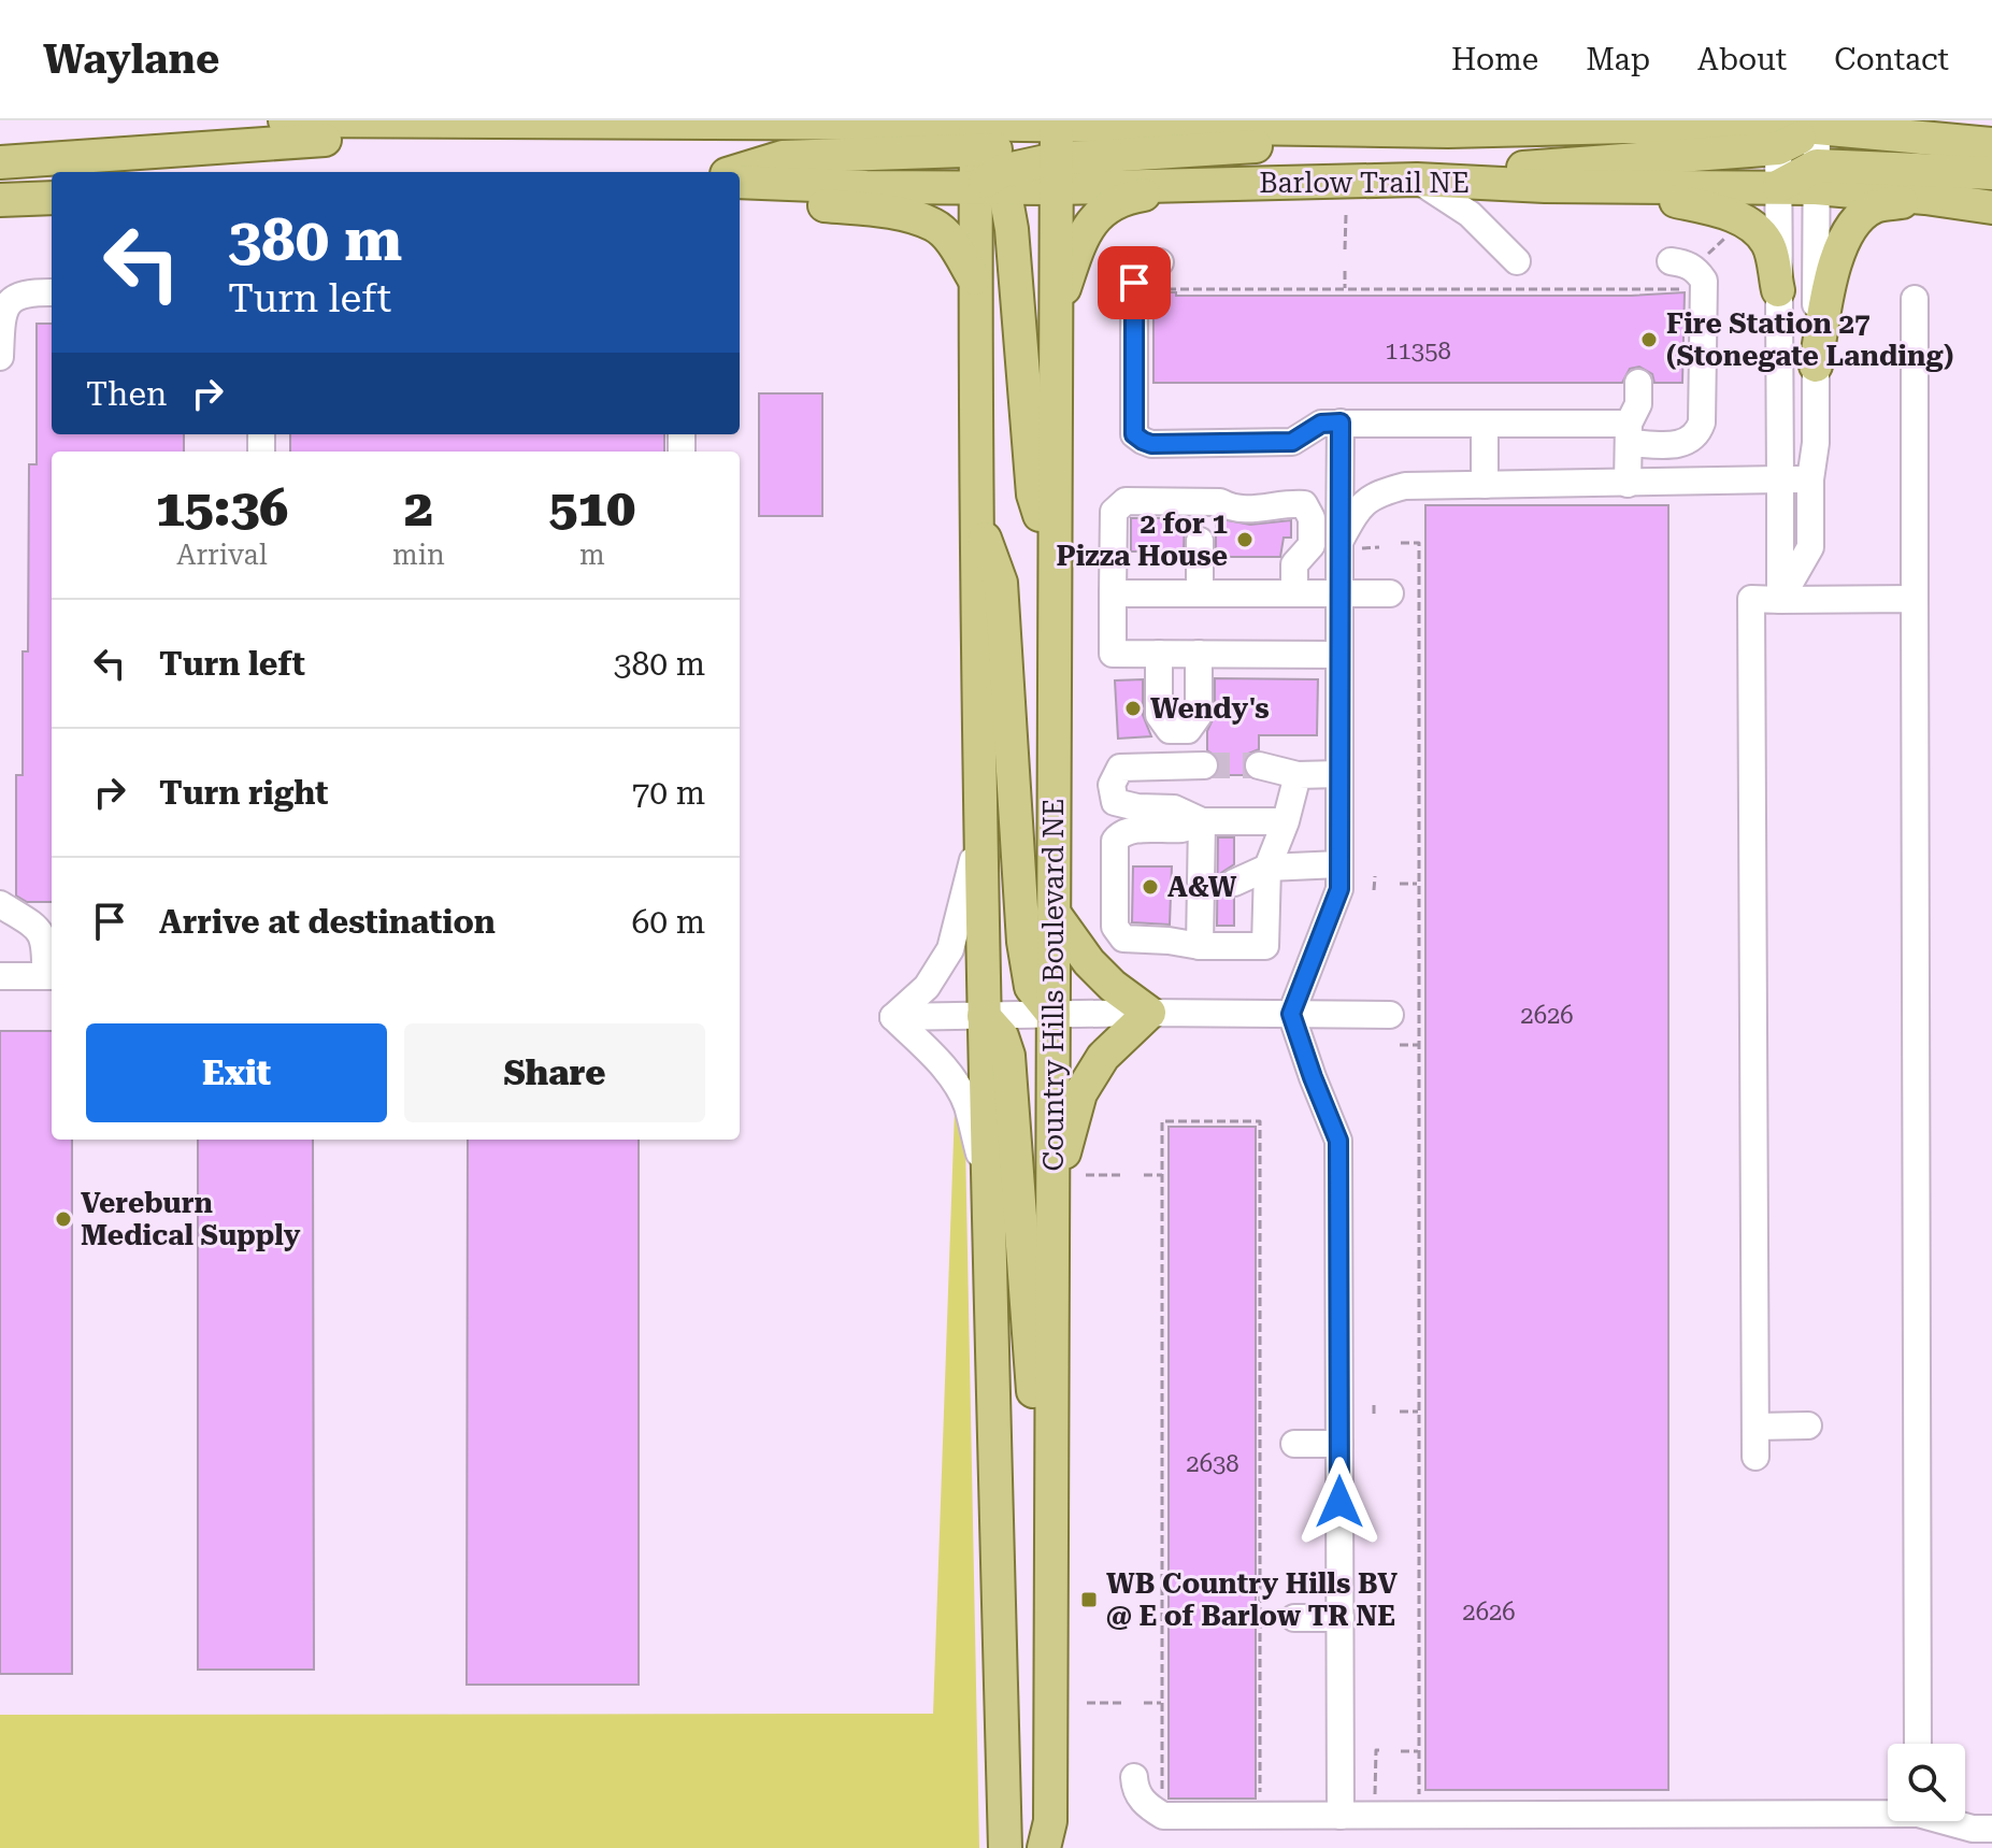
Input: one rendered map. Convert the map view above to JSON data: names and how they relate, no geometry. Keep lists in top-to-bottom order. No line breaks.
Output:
{"streets":{"main road":["Barlow Trail NE","Country Hills Boulevard NE"]},"crossings":[["Barlow Trail NE","Country Hills Boulevard NE"]],"places":{"other":["Fire Station 27 (Stonegate Landing)","2 for 1 Pizza House","Wendy's","A&W","Vereburn Medical Supply"],"transit":["WB Country Hills BV @ E of Barlow TR NE"]},"house_numbers":["11358","2626","2638","2626"],"page":{"header":"Waylane","nav":["Home","Map","About","Contact"],"turn":["380 m","Turn left"],"then":"Then","eta":["15:36","Arrival","2","min","510","m"],"list":[{"name":"Turn left","value":"380 m"},{"name":"Turn right","value":"70 m"},{"name":"Arrive at destination","value":"60 m"}],"buttons":["Exit","Share"]}}
